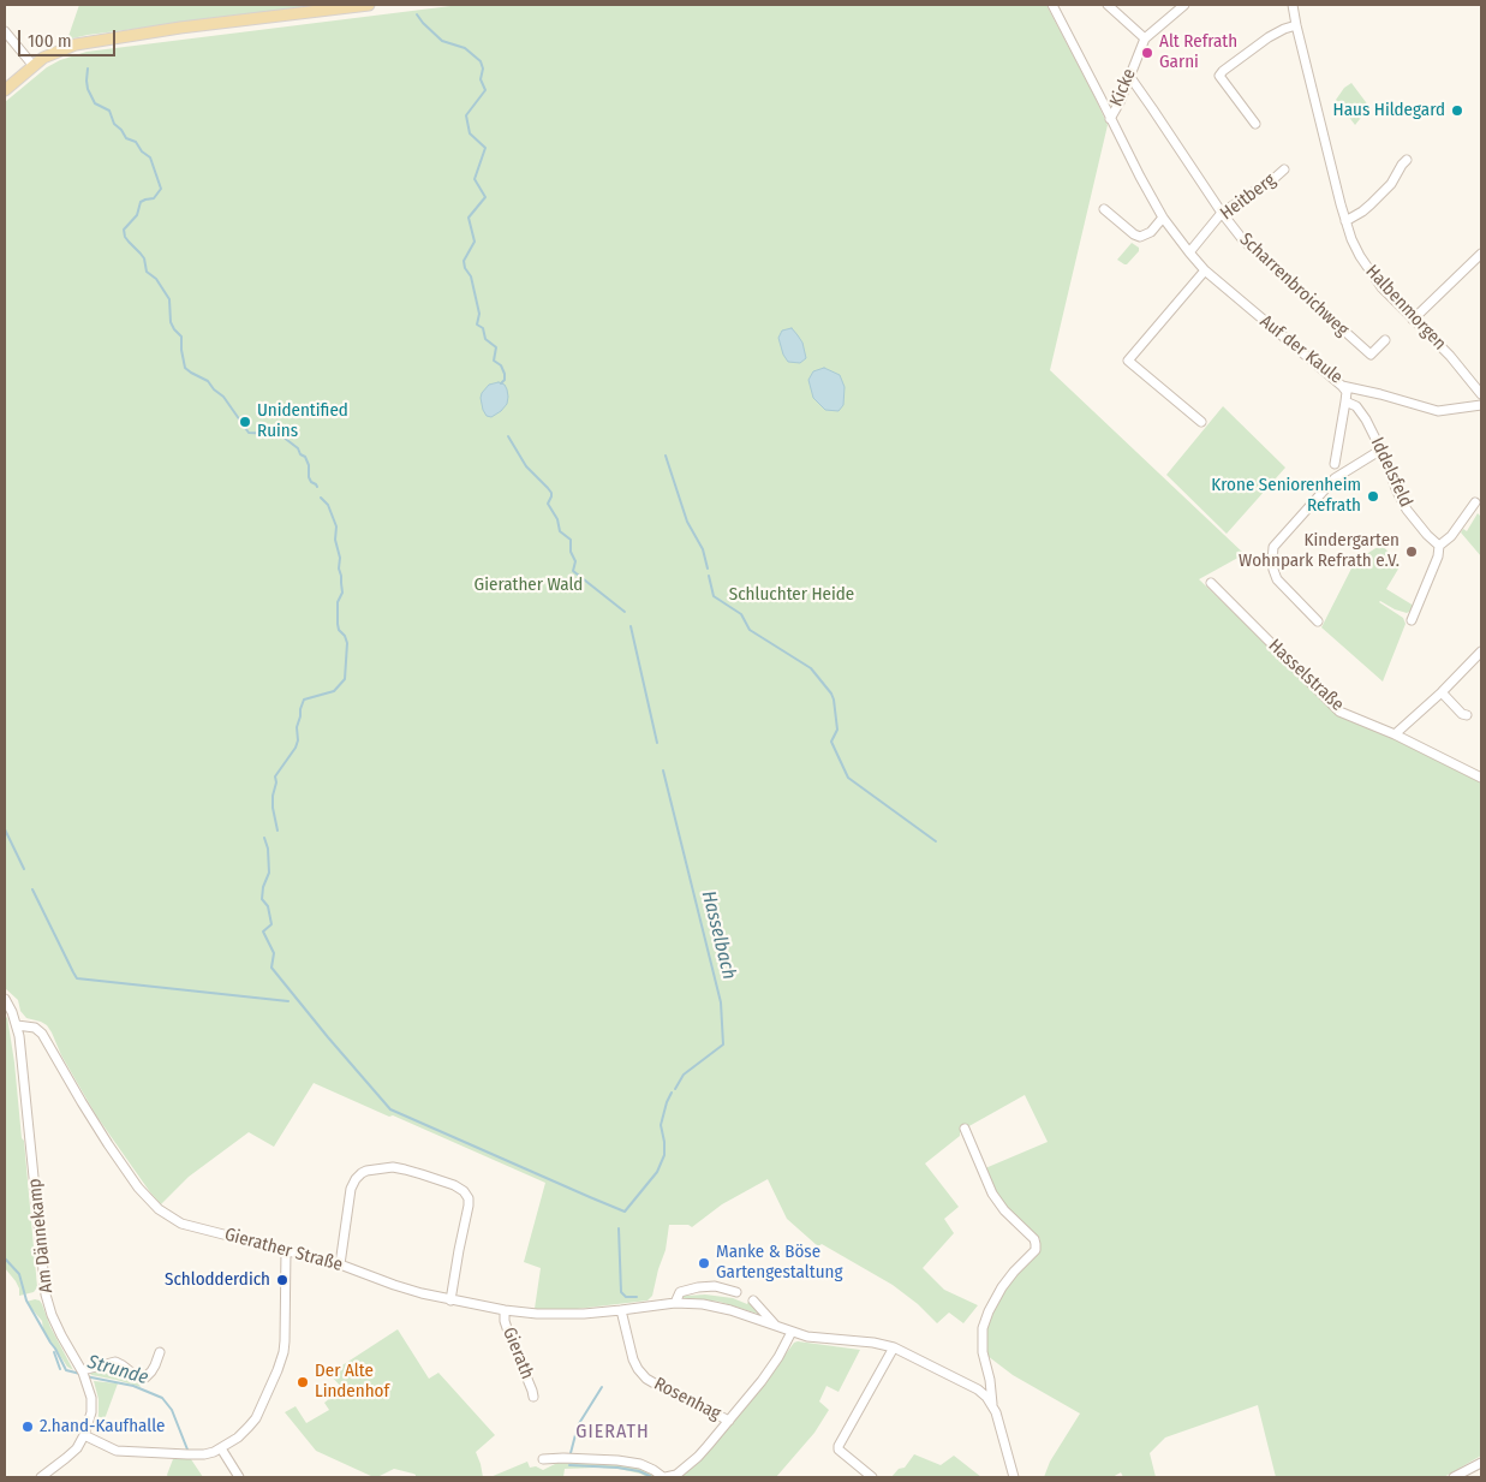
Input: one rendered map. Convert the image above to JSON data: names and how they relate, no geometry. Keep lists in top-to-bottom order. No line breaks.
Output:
{"streets":{"street":["Kicke","Heitberg","Scharrenbroichweg","Halbenmorgen","Auf der Kaule","Iddelsfeld","Hasselstraße","Am Dännekamp","Gierather Straße","Gierath","Rosenhag"]},"crossings":[["Kicke","Scharrenbroichweg"],["Kicke","Auf der Kaule"],["Heitberg","Scharrenbroichweg"],["Heitberg","Auf der Kaule"],["Am Dännekamp","Gierather Straße"],["Gierather Straße","Gierath"],["Gierather Straße","Rosenhag"]],"districts":["GIERATH"],"water":["Hasselbach","Strunde"],"parks":["Gierather Wald","Schluchter Heide"],"places":["Alt Refrath Garni","Haus Hildegard","Unidentified Ruins","Krone Seniorenheim Refrath","Kindergarten Wohnpark Refrath e.V.","Manke & Böse Gartengestaltung","Schlodderdich","Der Alte Lindenhof","2.hand-Kaufhalle"],"scale_bar":"100 m"}
